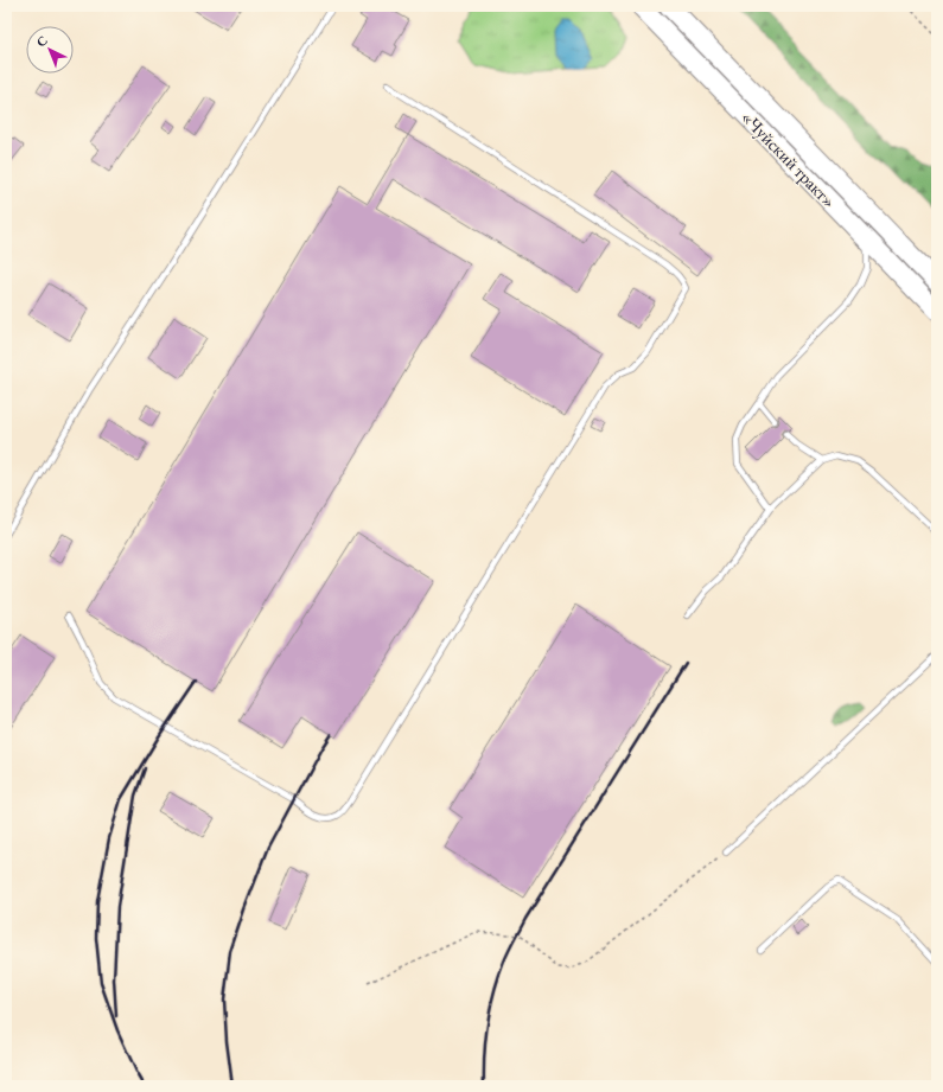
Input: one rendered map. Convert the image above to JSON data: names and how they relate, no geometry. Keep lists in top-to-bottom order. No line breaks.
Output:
{"streets":{"highway":["«Чуйский тракт»"]},"north":"top left"}
